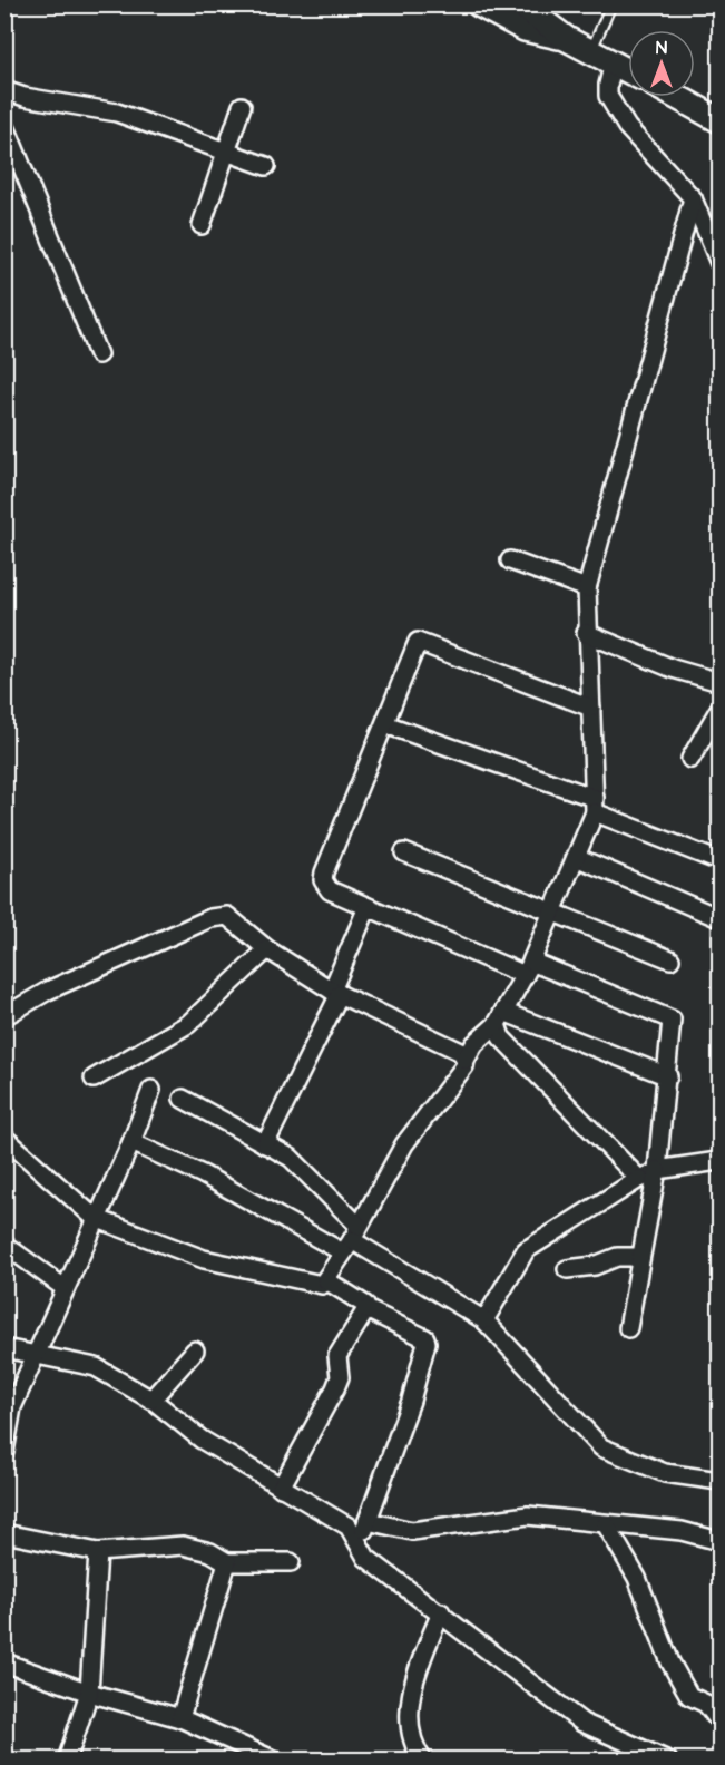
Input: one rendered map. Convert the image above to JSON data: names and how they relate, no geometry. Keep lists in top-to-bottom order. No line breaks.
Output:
{"north":"top"}
